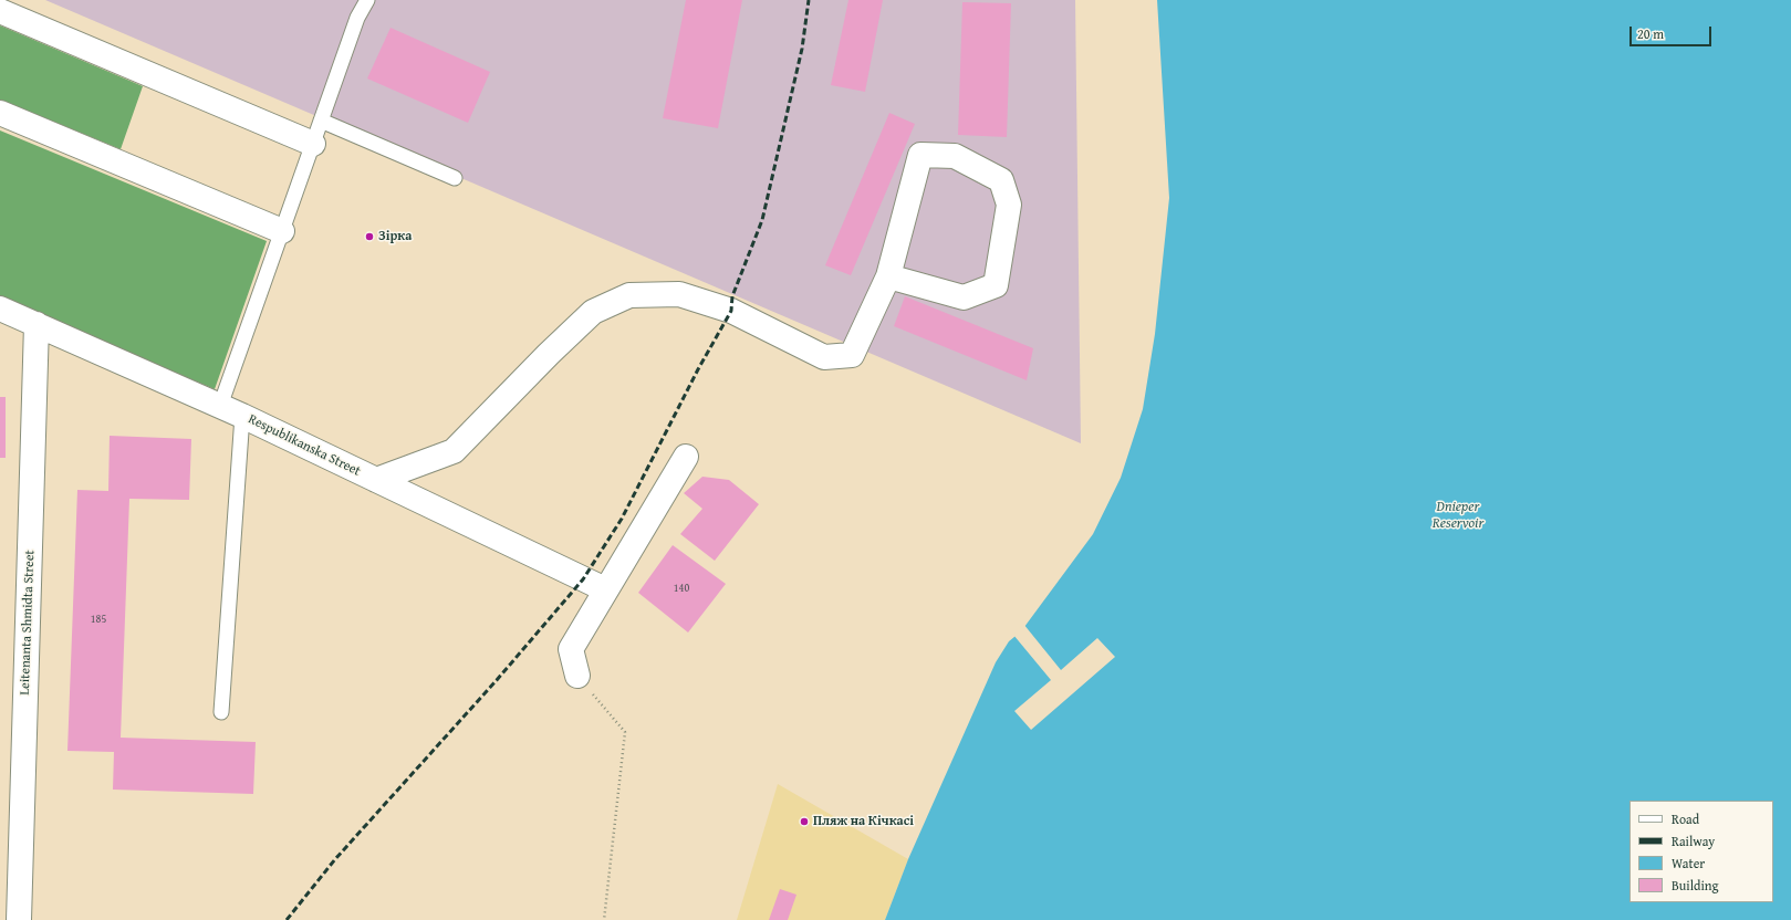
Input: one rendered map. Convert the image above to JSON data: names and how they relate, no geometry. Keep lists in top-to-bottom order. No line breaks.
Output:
{"streets":{"street":["Respublikanska Street","Leitenanta Shmidta Street"]},"crossings":[["Respublikanska Street","Leitenanta Shmidta Street"]],"water":["Dnieper Reservoir"],"places":["Зірка","Пляж на Кічкасі"],"house_numbers":["140","185"],"legend":["Road","Railway","Water","Building"],"scale_bar":"20 m"}
